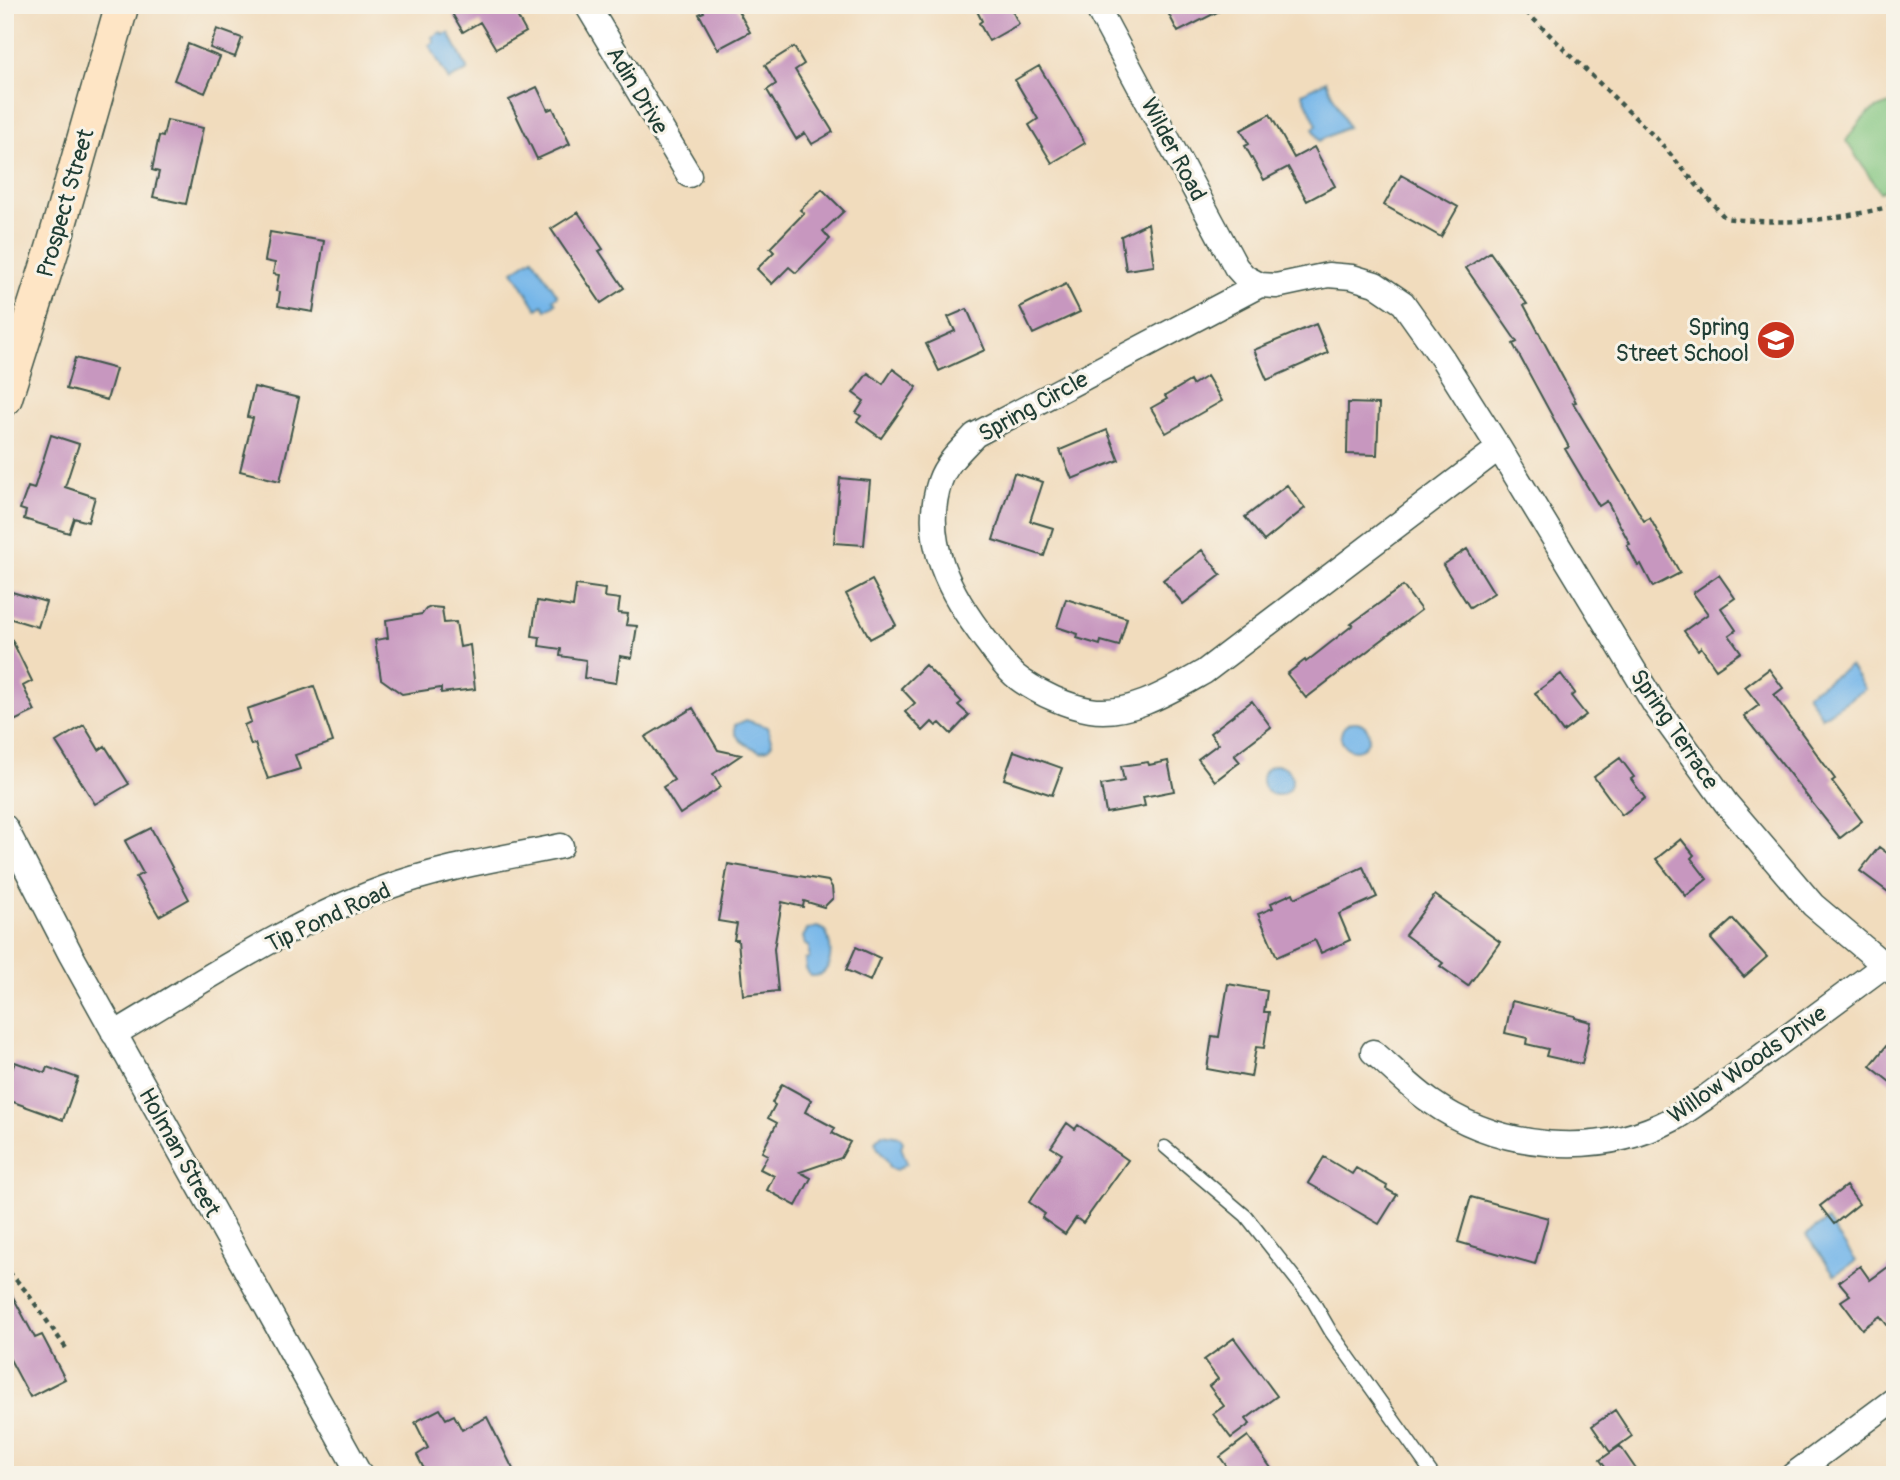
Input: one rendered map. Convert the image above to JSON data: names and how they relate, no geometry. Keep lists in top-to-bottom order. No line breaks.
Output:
{"streets":{"street":["Adin Drive","Wilder Road","Prospect Street","Spring Circle","Spring Terrace","Tip Pond Road","Willow Woods Drive","Holman Street"]},"crossings":[["Wilder Road","Spring Circle"],["Spring Circle","Spring Terrace"],["Spring Terrace","Willow Woods Drive"],["Tip Pond Road","Holman Street"]],"places":{"school or university":["Spring Street School"]}}
